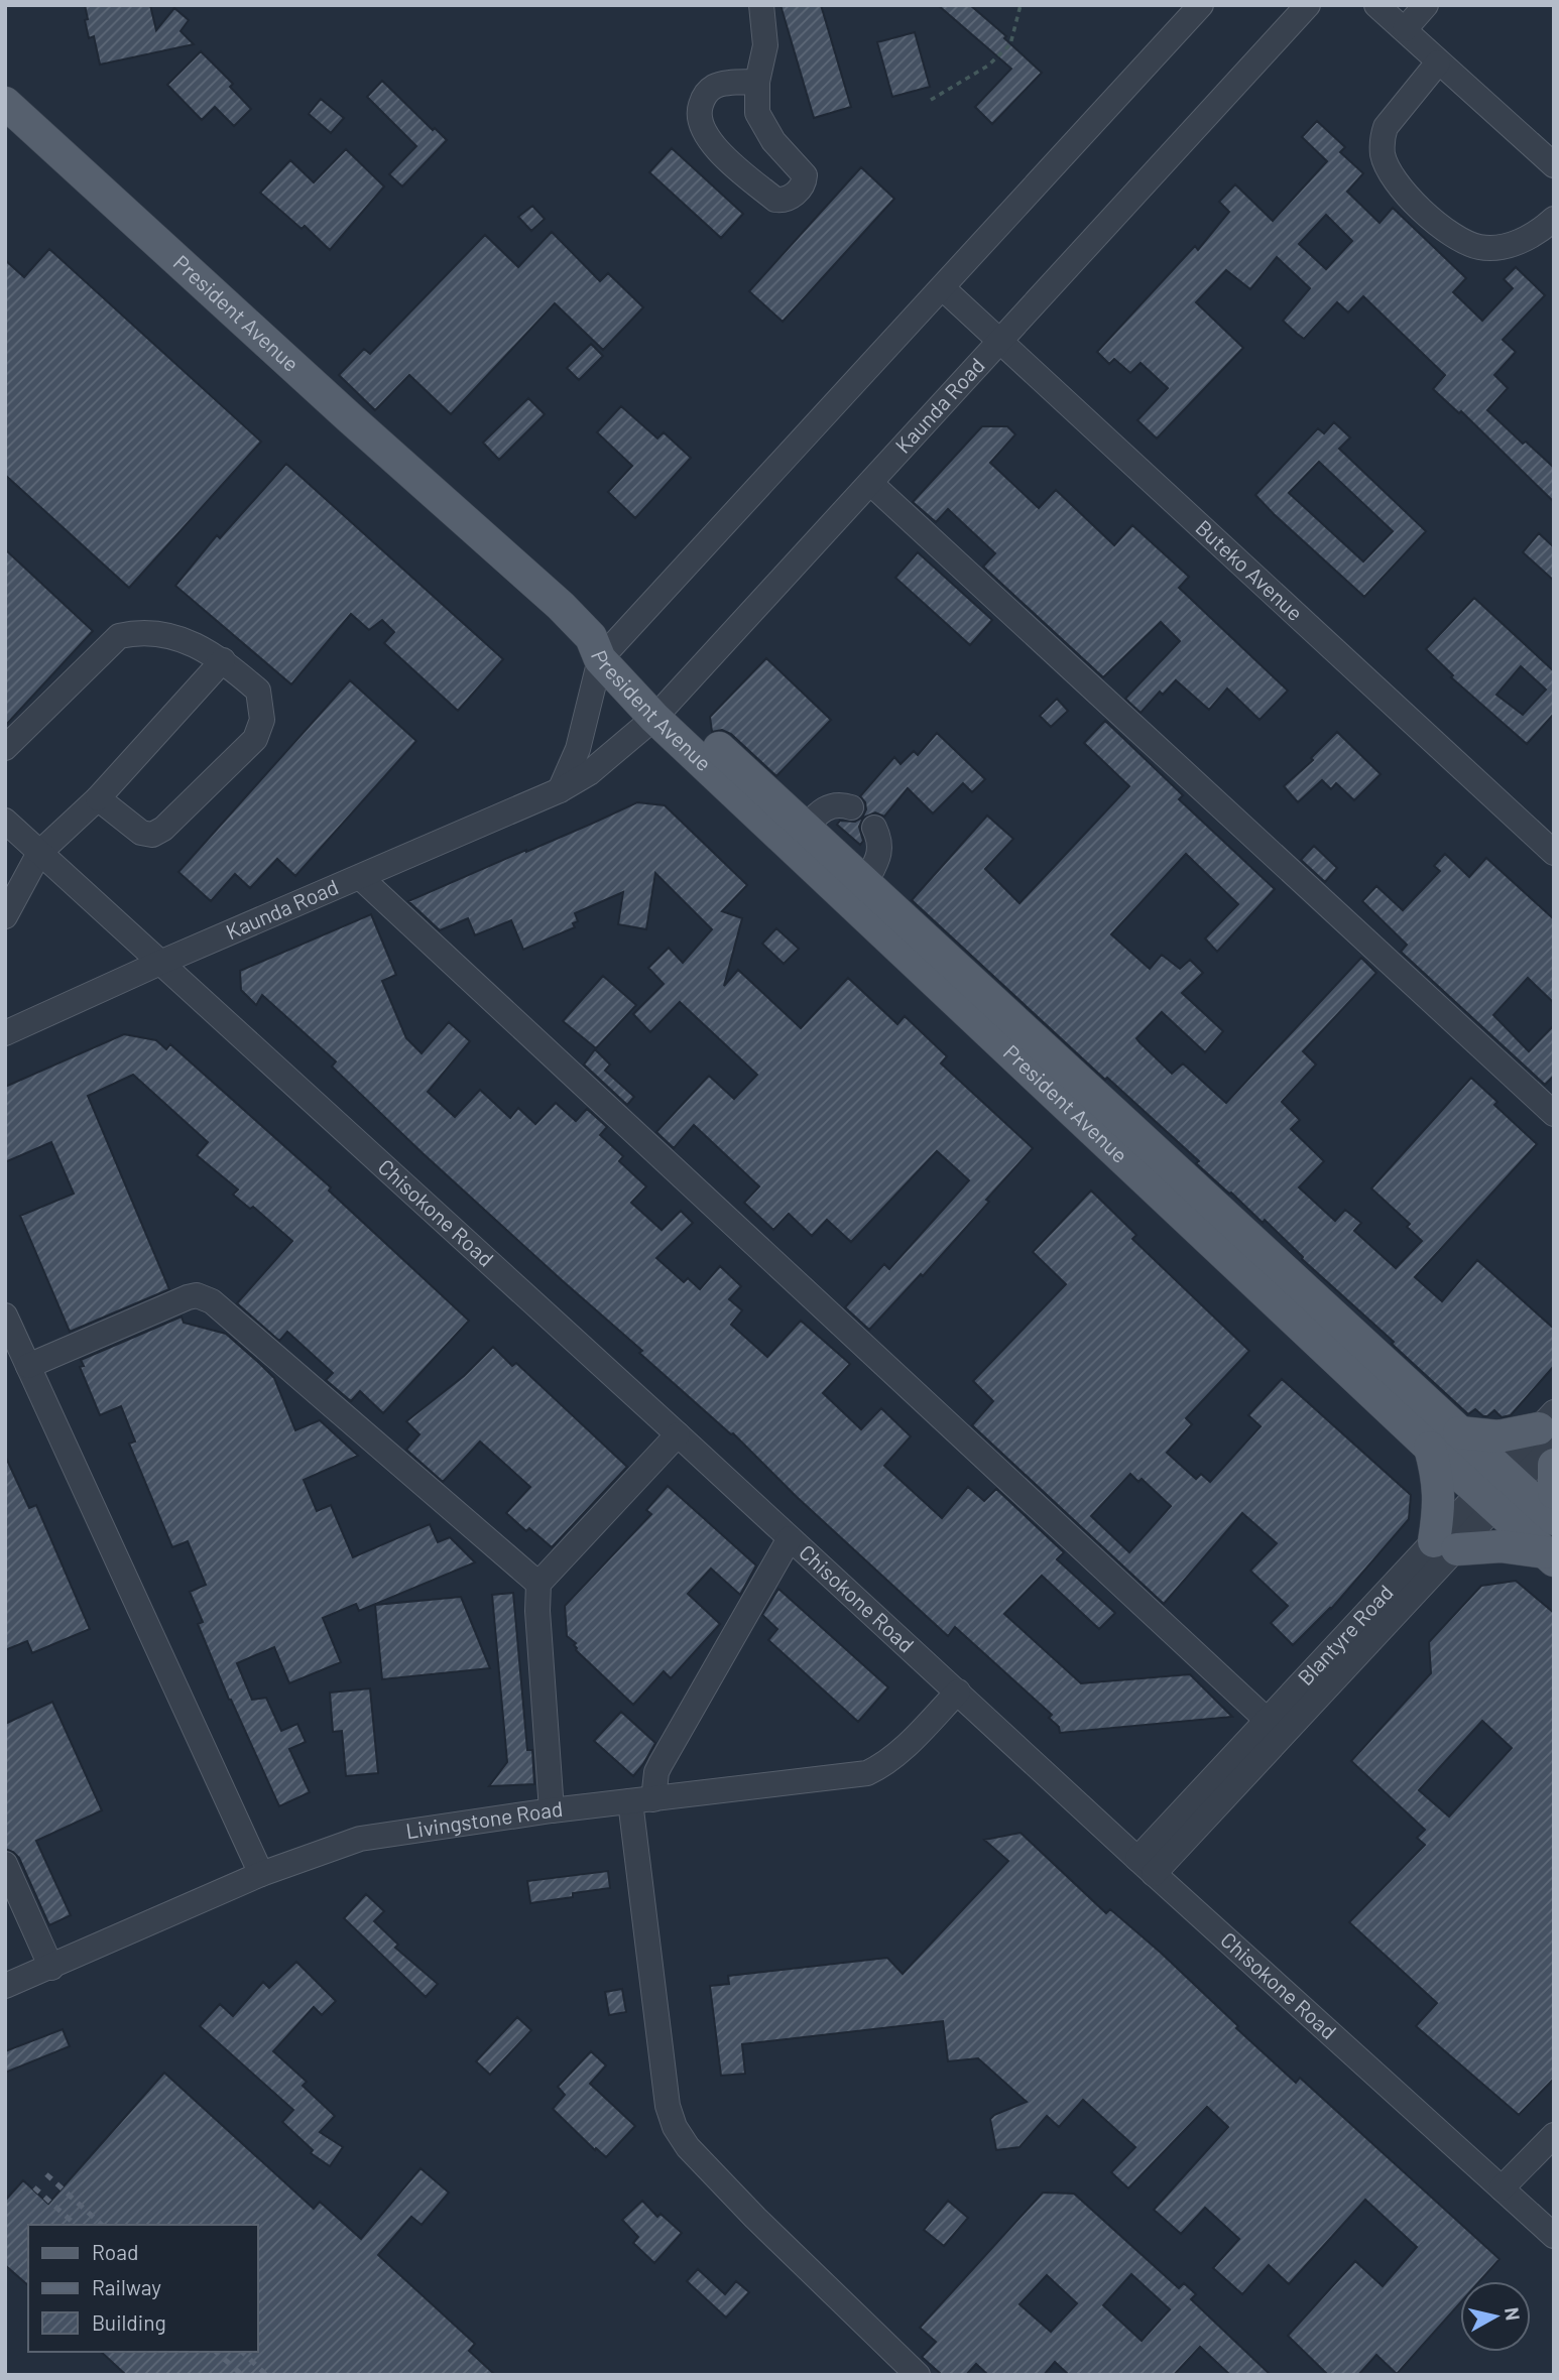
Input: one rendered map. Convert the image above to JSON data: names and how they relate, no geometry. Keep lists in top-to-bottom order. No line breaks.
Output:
{"streets":{"main road":["President Avenue"],"street":["Kaunda Road","Buteko Avenue","Chisokone Road","Blantyre Road","Livingstone Road"]},"crossings":[["President Avenue","Kaunda Road"],["President Avenue","Blantyre Road"],["Kaunda Road","Buteko Avenue"],["Kaunda Road","Chisokone Road"],["Chisokone Road","Blantyre Road"],["Chisokone Road","Livingstone Road"]],"legend":["Road","Railway","Building"],"north":"right"}
